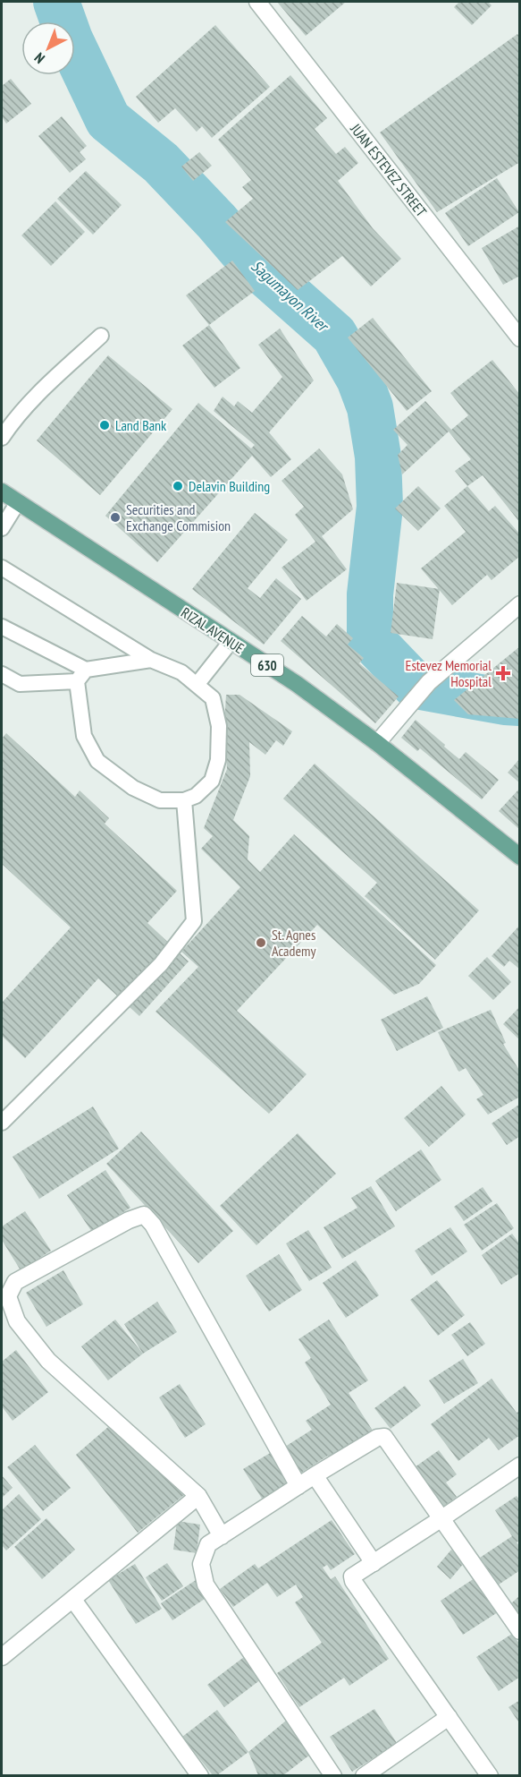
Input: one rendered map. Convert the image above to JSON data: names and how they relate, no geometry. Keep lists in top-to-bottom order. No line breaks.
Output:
{"streets":{"main road":["RIZAL AVENUE","630"],"street":["JUAN ESTEVEZ STREET"]},"water":["Sagumayon River"],"places":{"other":["Land Bank","Delavin Building","Securities and Exchange Commision","St. Agnes Academy"],"health":["Estevez Memorial Hospital"]},"north":"bottom left"}
